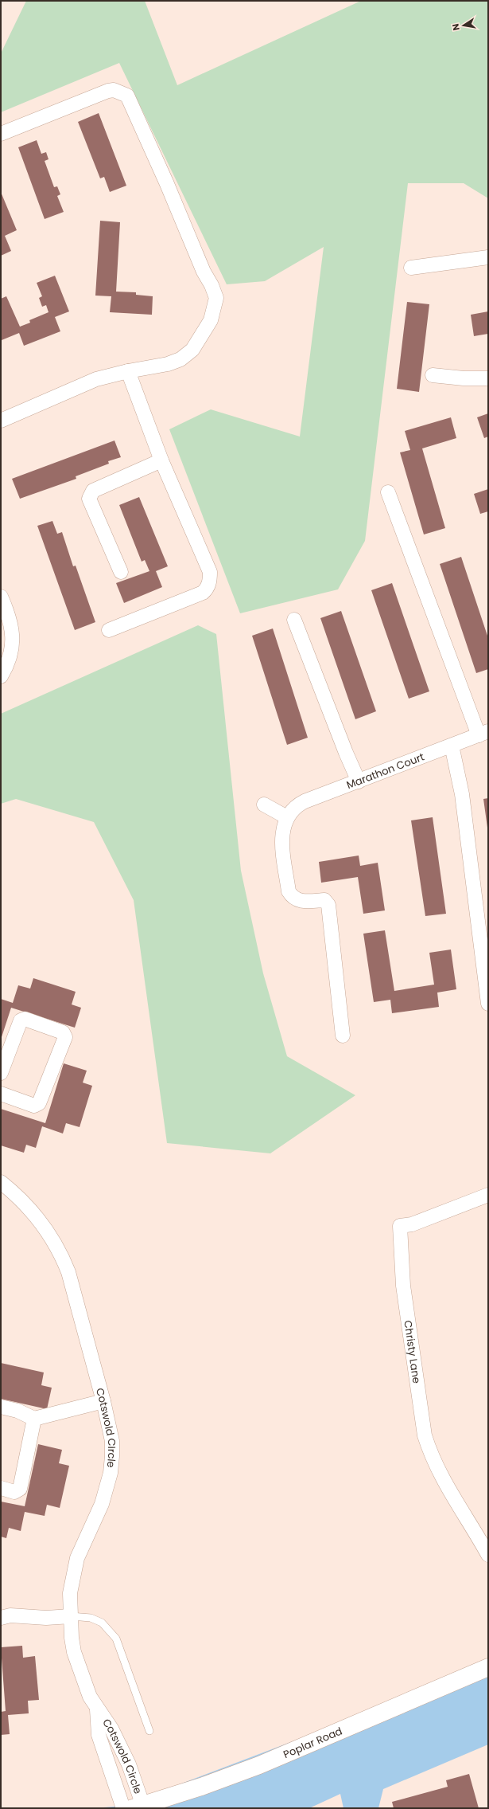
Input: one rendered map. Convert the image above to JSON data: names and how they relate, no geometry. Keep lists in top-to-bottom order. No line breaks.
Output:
{"streets":{"street":["Marathon Court","Christy Lane","Cotswold Circle","Poplar Road"]},"crossings":[["Cotswold Circle","Poplar Road"]],"north":"left"}
